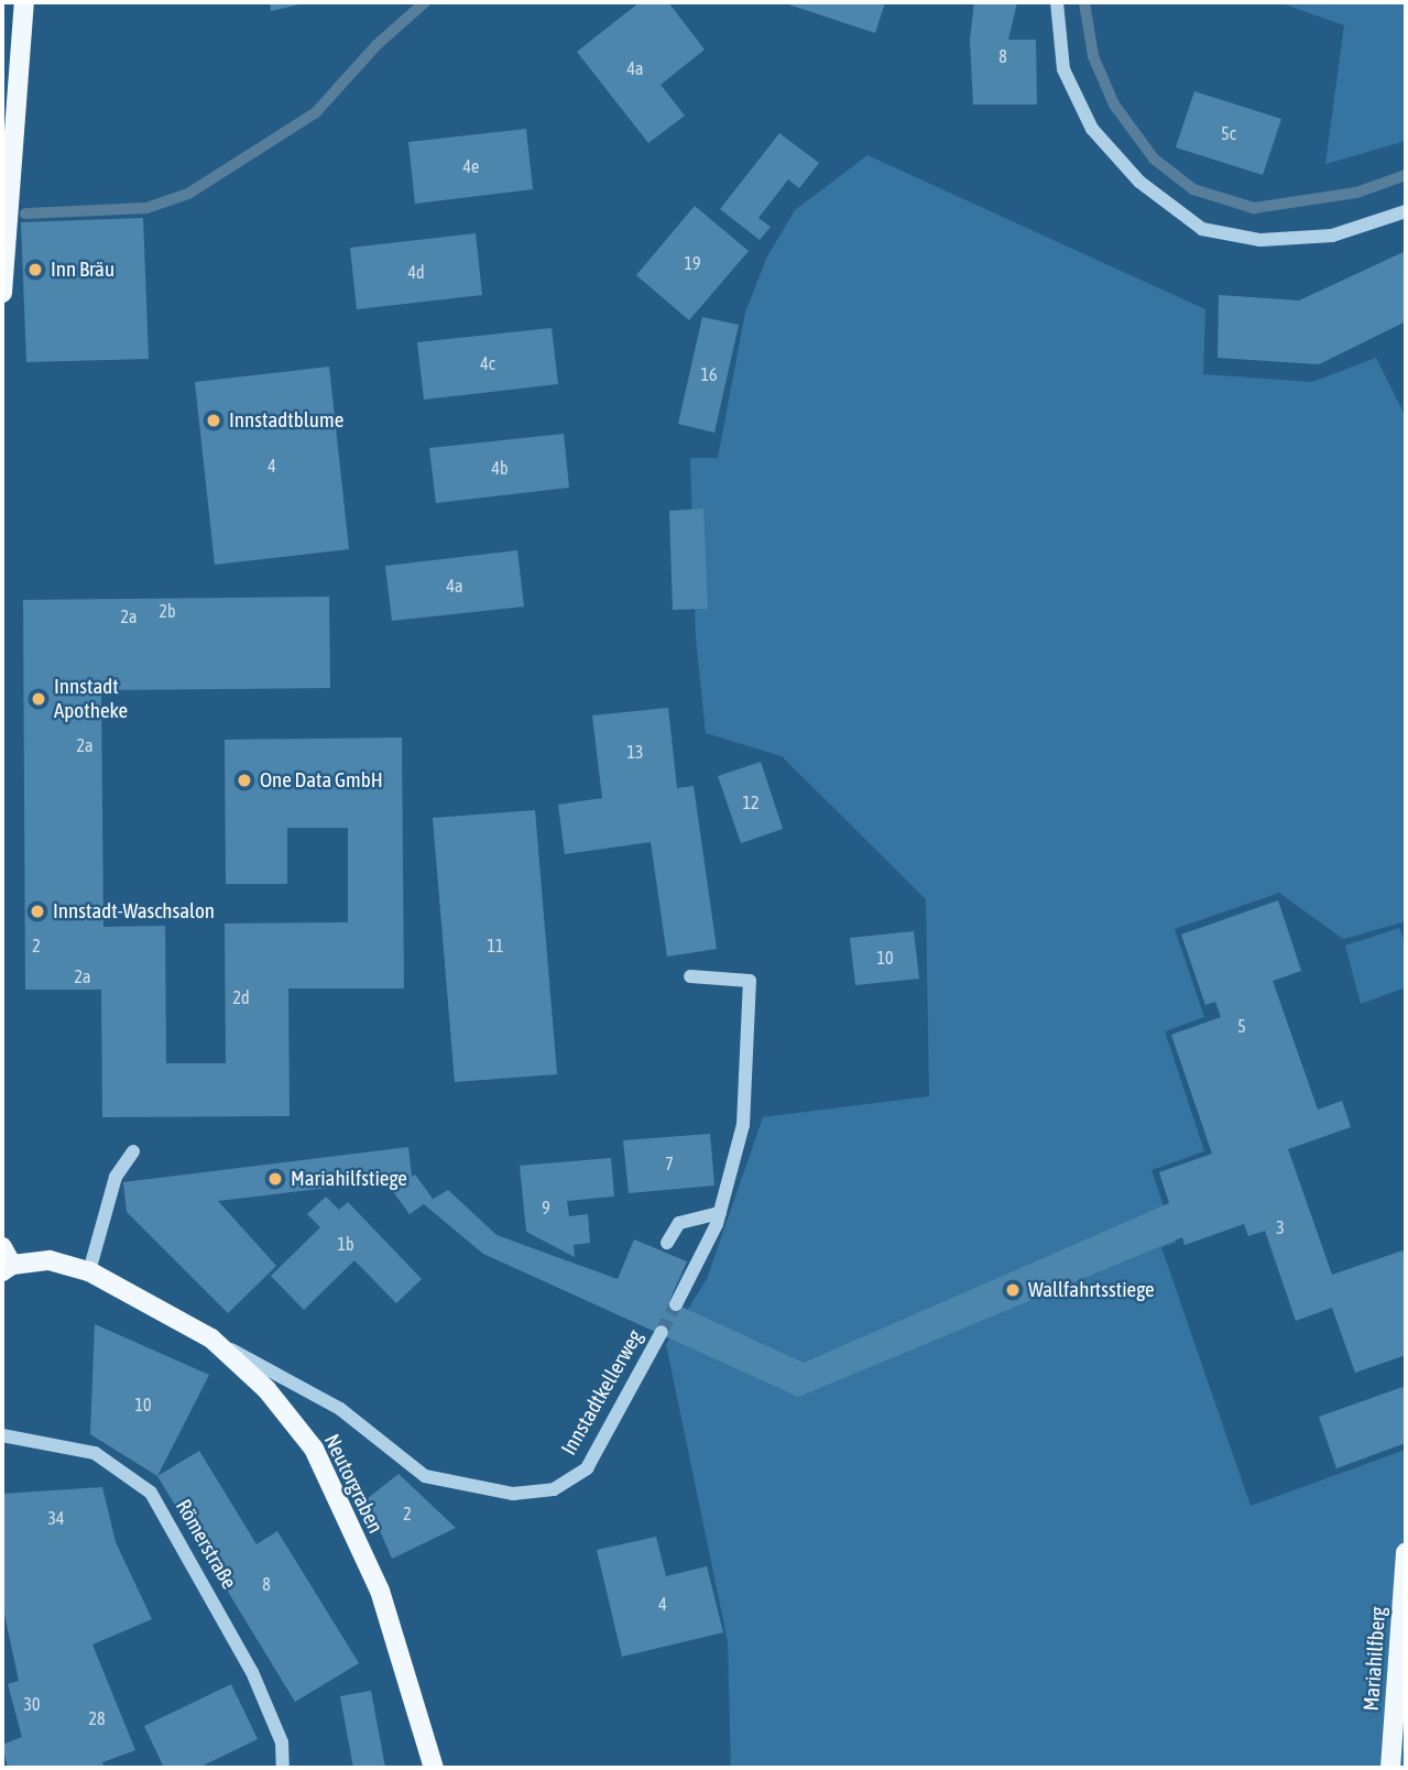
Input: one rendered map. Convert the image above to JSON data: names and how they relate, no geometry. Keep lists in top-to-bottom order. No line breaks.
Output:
{"streets":{"main road":["Neutorgraben","Mariahilfberg"],"street":["Innstadtkellerweg","Römerstraße"]},"crossings":[["Innstadtkellerweg","Neutorgraben"]],"places":["Inn Bräu","Innstadtblume","Innstadt Apotheke","One Data GmbH","Innstadt-Waschsalon","Mariahilfstiege","Wallfahrtsstiege"],"house_numbers":["8","4a","5c","4e","19","4d","4c","16","4","4b","4a","2b","2a","2a","13","12","2","11","10","2a","2d","5","7","9","3","1b","10","2","34","8","4","30","28"]}
